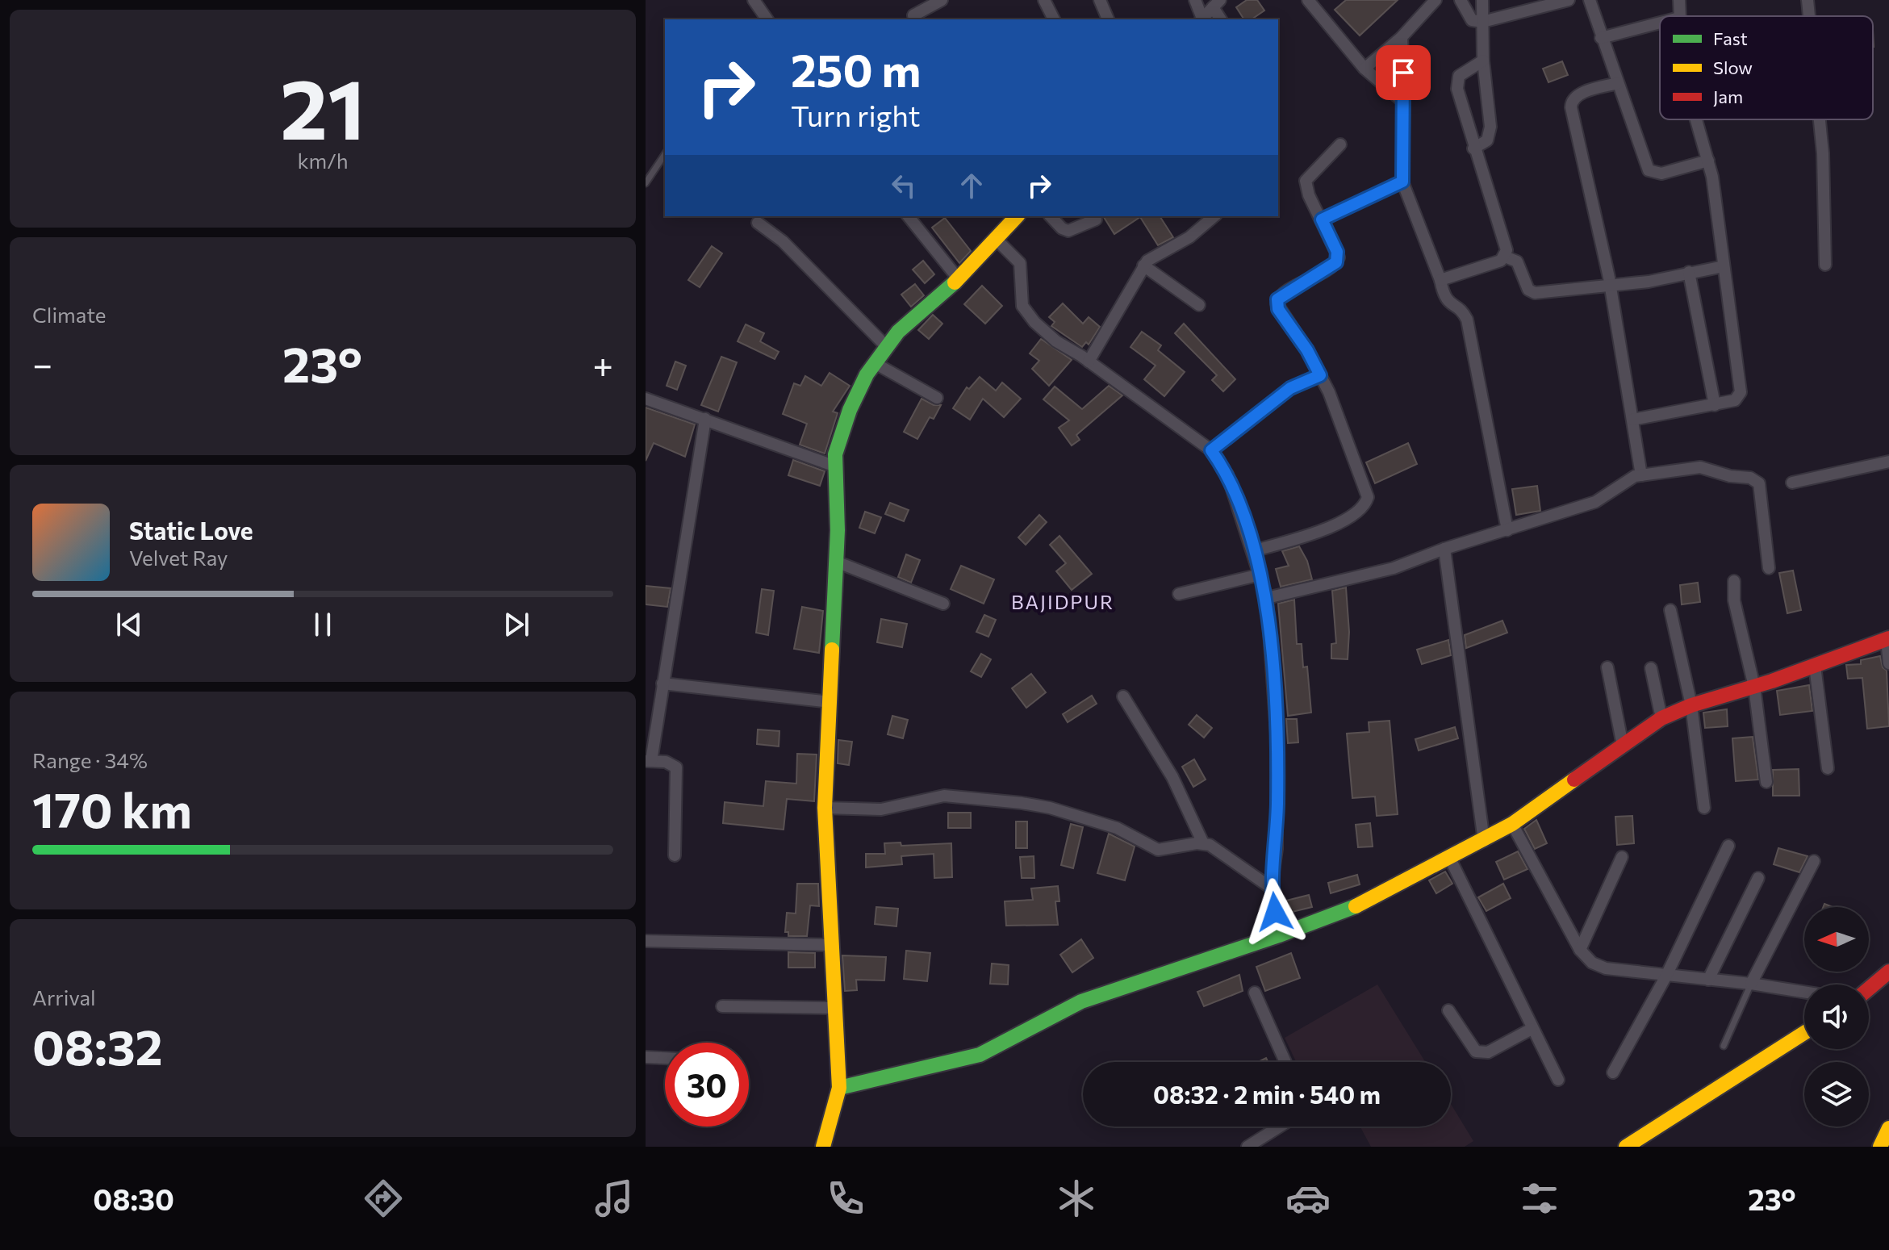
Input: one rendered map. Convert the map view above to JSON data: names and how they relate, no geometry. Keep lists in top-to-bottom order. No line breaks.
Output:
{"districts":["BAJIDPUR"],"legend":["Fast","Slow","Jam"],"north":"left","page":{"tile":[["21","km/h"],"Climate",["Range · 34%","170 km"],["Arrival","08:32"]],"turn":["250 m","Turn right"],"heat":["−","23°","+"],"song":["Static Love","Velvet Ray"],"limit":"30","trip":"08:32 · 2 min · 540 m","tabs":["08:30","23°"]}}
